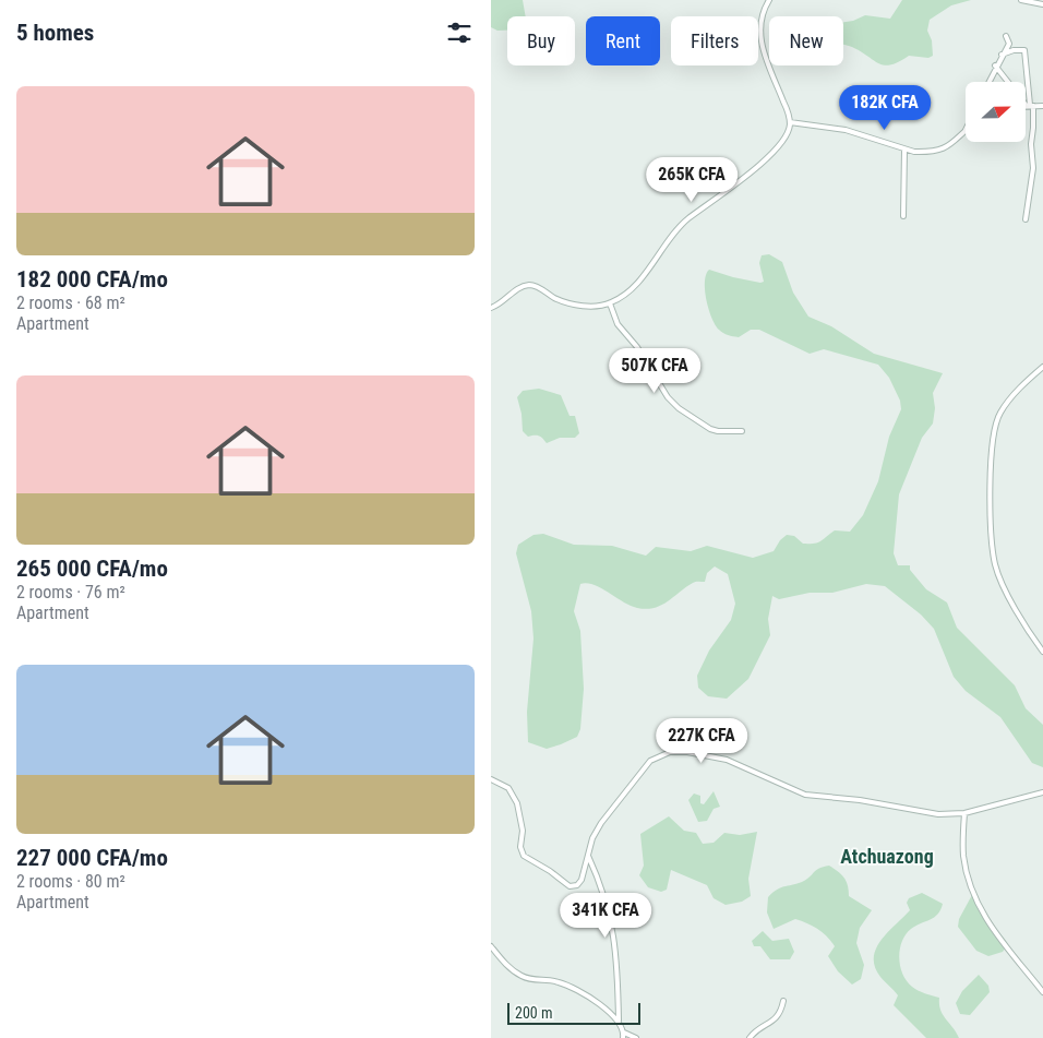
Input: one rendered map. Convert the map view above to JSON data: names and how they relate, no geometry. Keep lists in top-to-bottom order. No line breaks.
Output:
{"districts":["Atchuazong"],"scale_bar":"200 m","north":"right","page":{"heading":"5 homes","chip":["Buy","Rent","Filters","New"],"list":[{"name":"182 000 CFA/mo","note":"2 rooms · 68 m² · Apartment"},{"name":"265 000 CFA/mo","note":"2 rooms · 76 m² · Apartment"},{"name":"227 000 CFA/mo","note":"2 rooms · 80 m² · Apartment"}],"price":["182K CFA","265K CFA","507K CFA","227K CFA","341K CFA"],"scale":"200 m"}}
